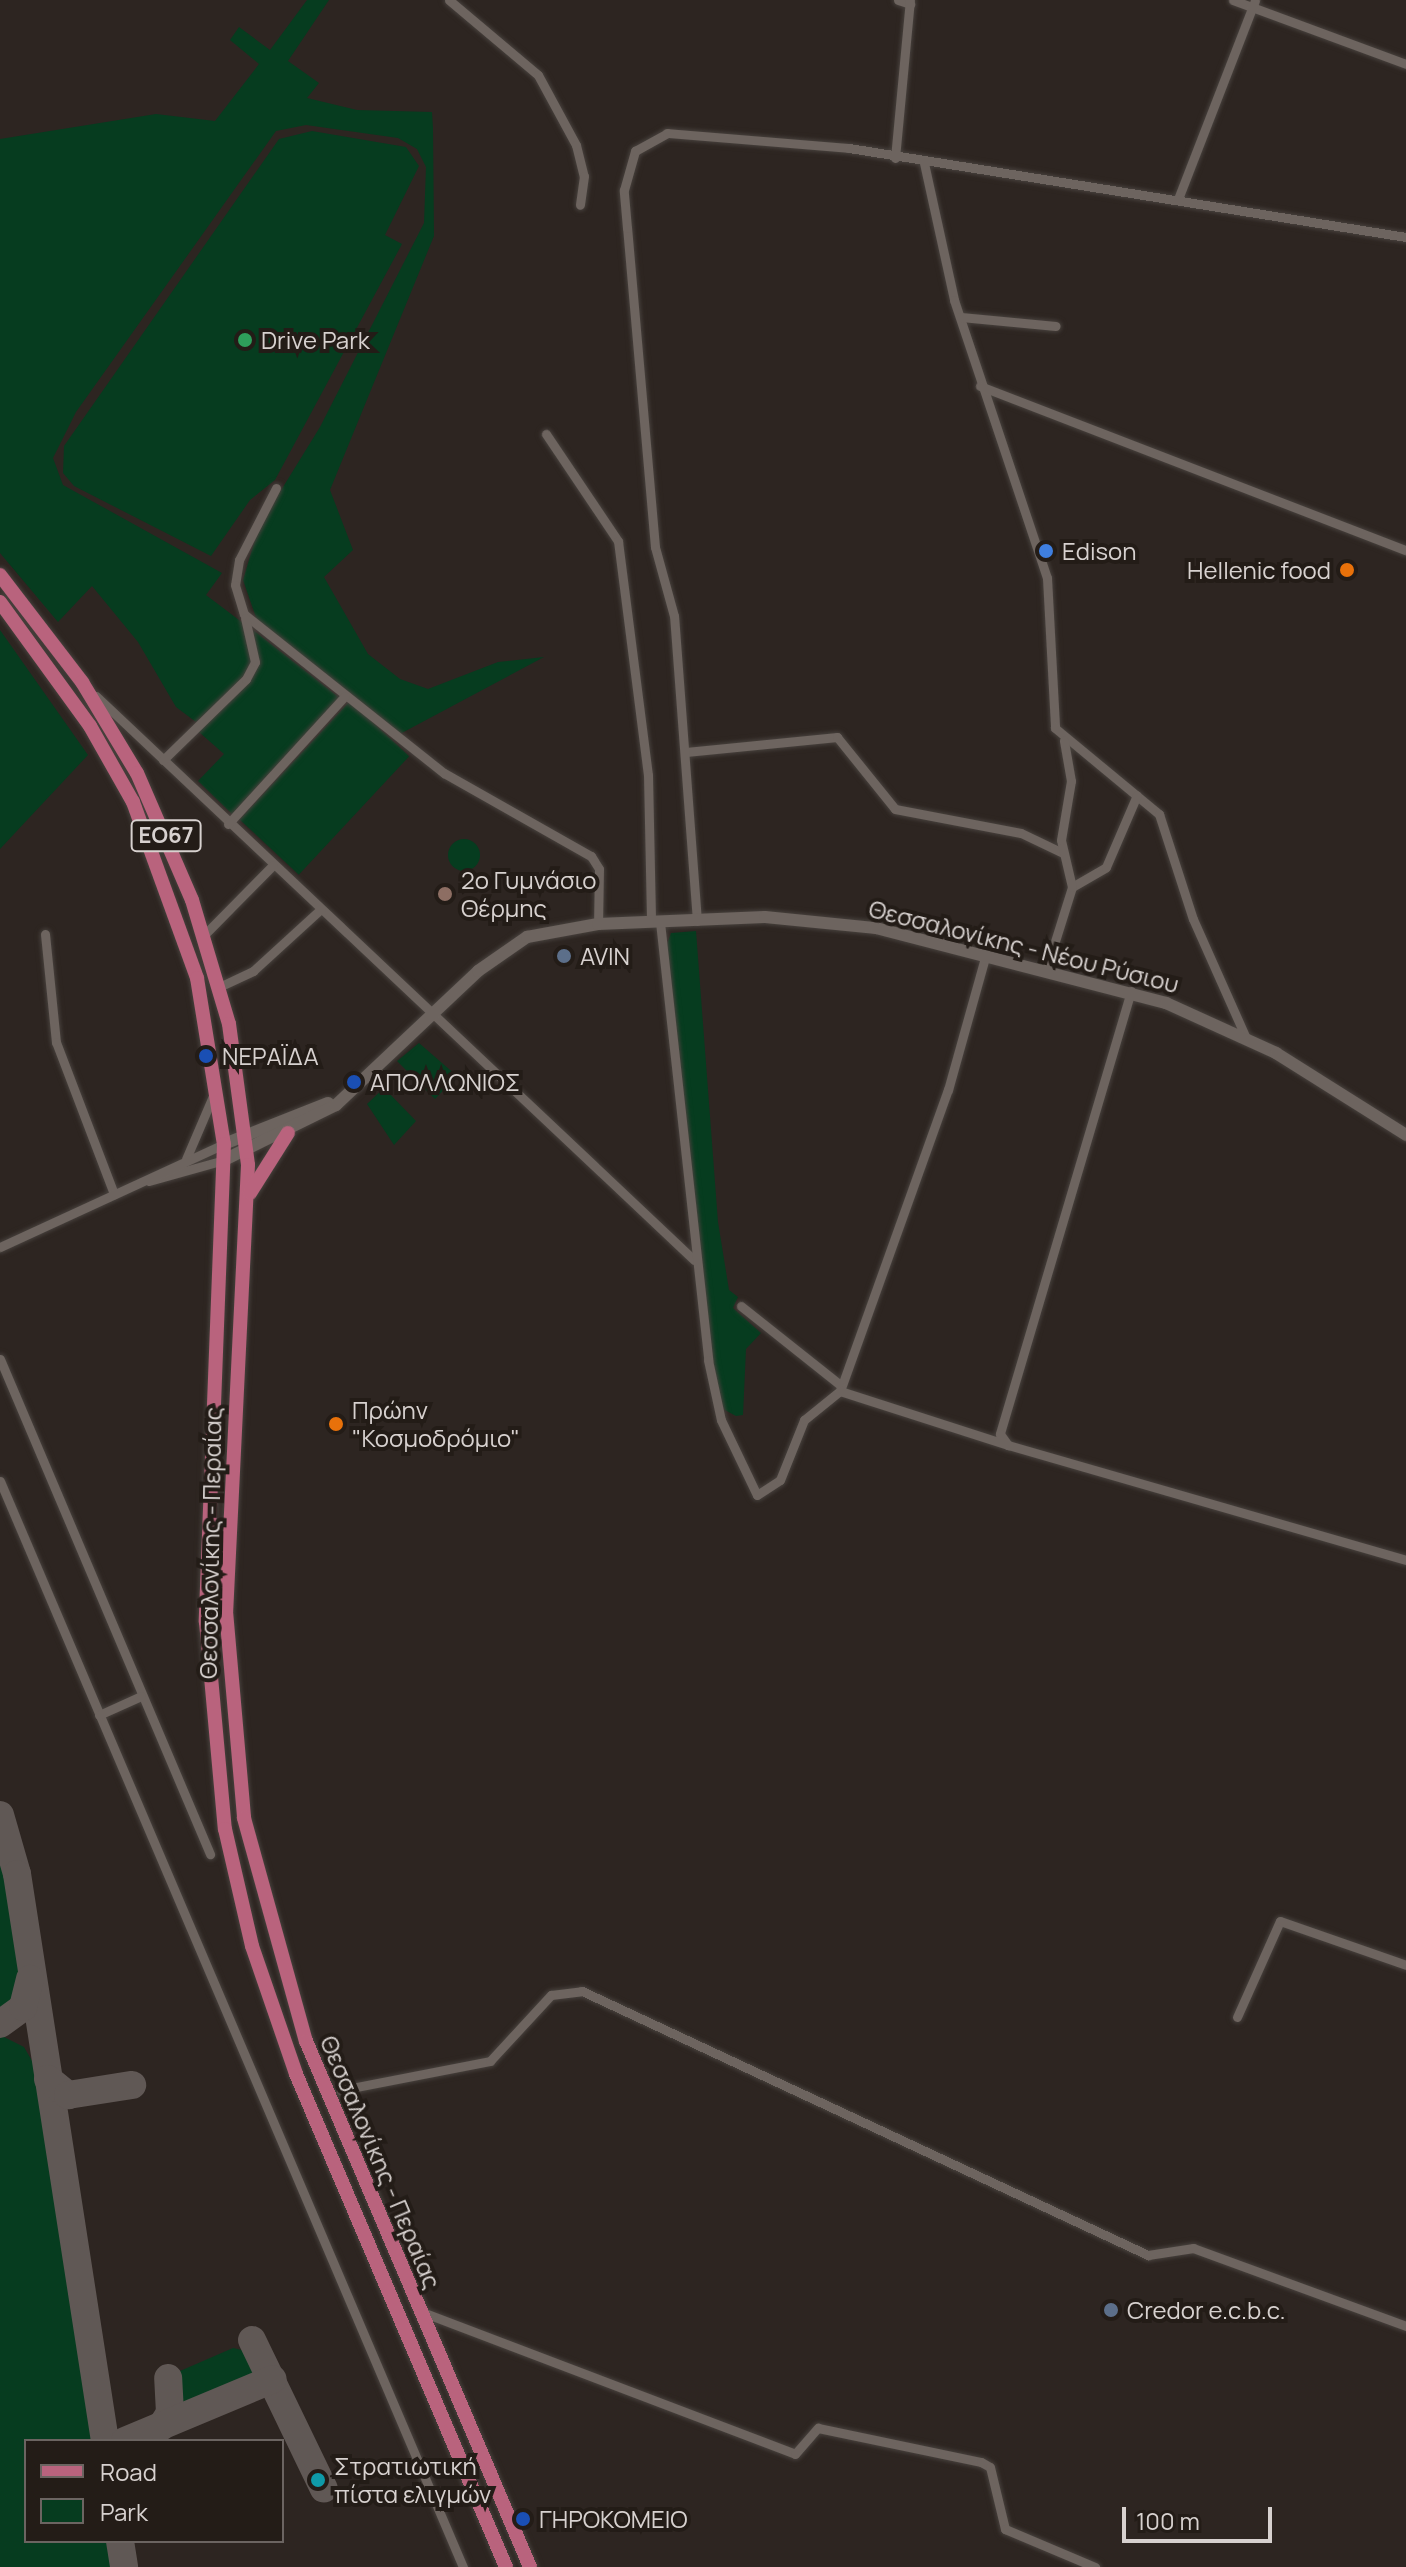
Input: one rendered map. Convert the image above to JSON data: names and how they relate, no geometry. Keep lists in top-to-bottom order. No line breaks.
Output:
{"streets":{"main road":["ΕΟ67","Θεσσαλονίκης - Νέου Ρύσιου","Θεσσαλονίκης - Περαίας"]},"crossings":[["Θεσσαλονίκης - Νέου Ρύσιου","Θεσσαλονίκης - Περαίας"]],"places":["Drive Park","Edison","Hellenic food","2ο Γυμνάσιο Θέρμης","AVIN","ΝΕΡΑΪΔΑ","ΑΠΟΛΛΩΝΙΟΣ","Πρώην \"Κοσμοδρόμιο\"","Credor e.c.b.c.","Στρατιωτική πίστα ελιγμών","ΓΗΡΟΚΟΜΕΙΟ"],"legend":["Road","Park"],"scale_bar":"100 m"}
